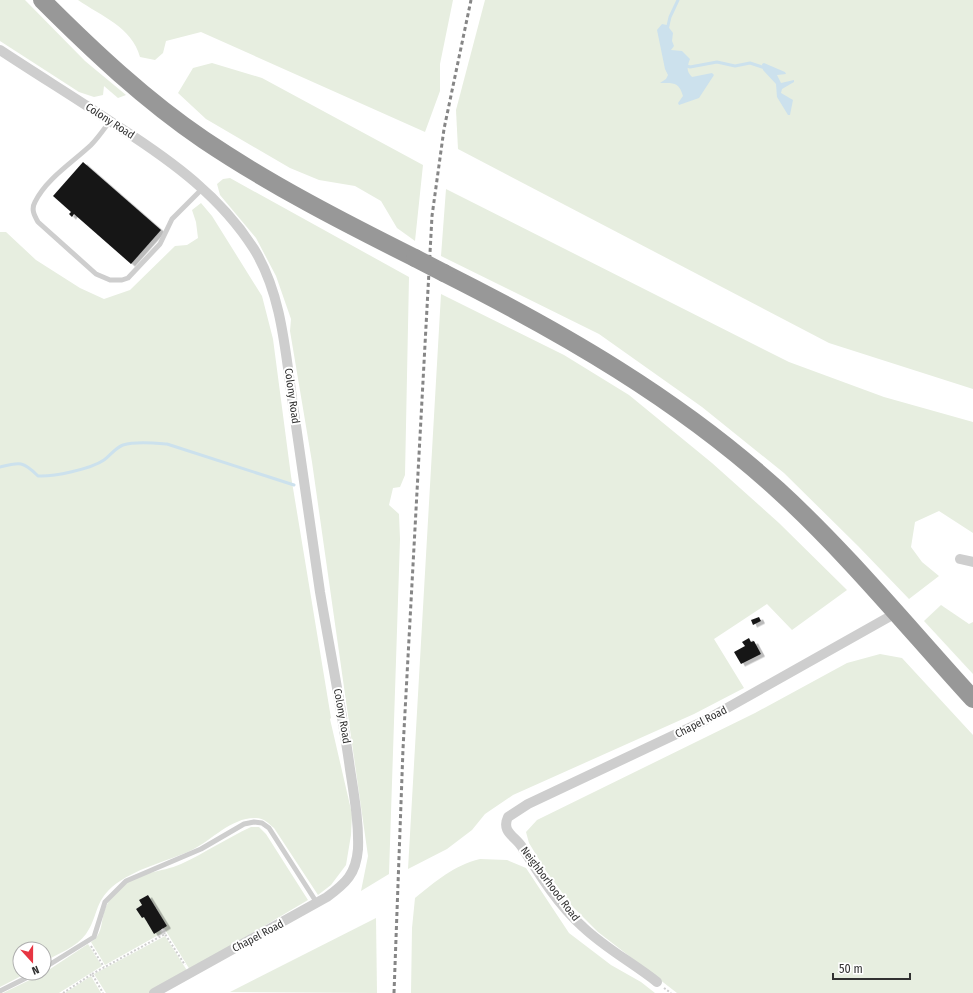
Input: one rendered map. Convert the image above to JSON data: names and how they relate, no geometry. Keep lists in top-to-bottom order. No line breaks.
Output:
{"streets":{"street":["Colony Road","Chapel Road","Neighborhood Road"]},"crossings":[["Colony Road","Chapel Road"],["Chapel Road","Neighborhood Road"]],"scale_bar":"50 m","north":"bottom"}
